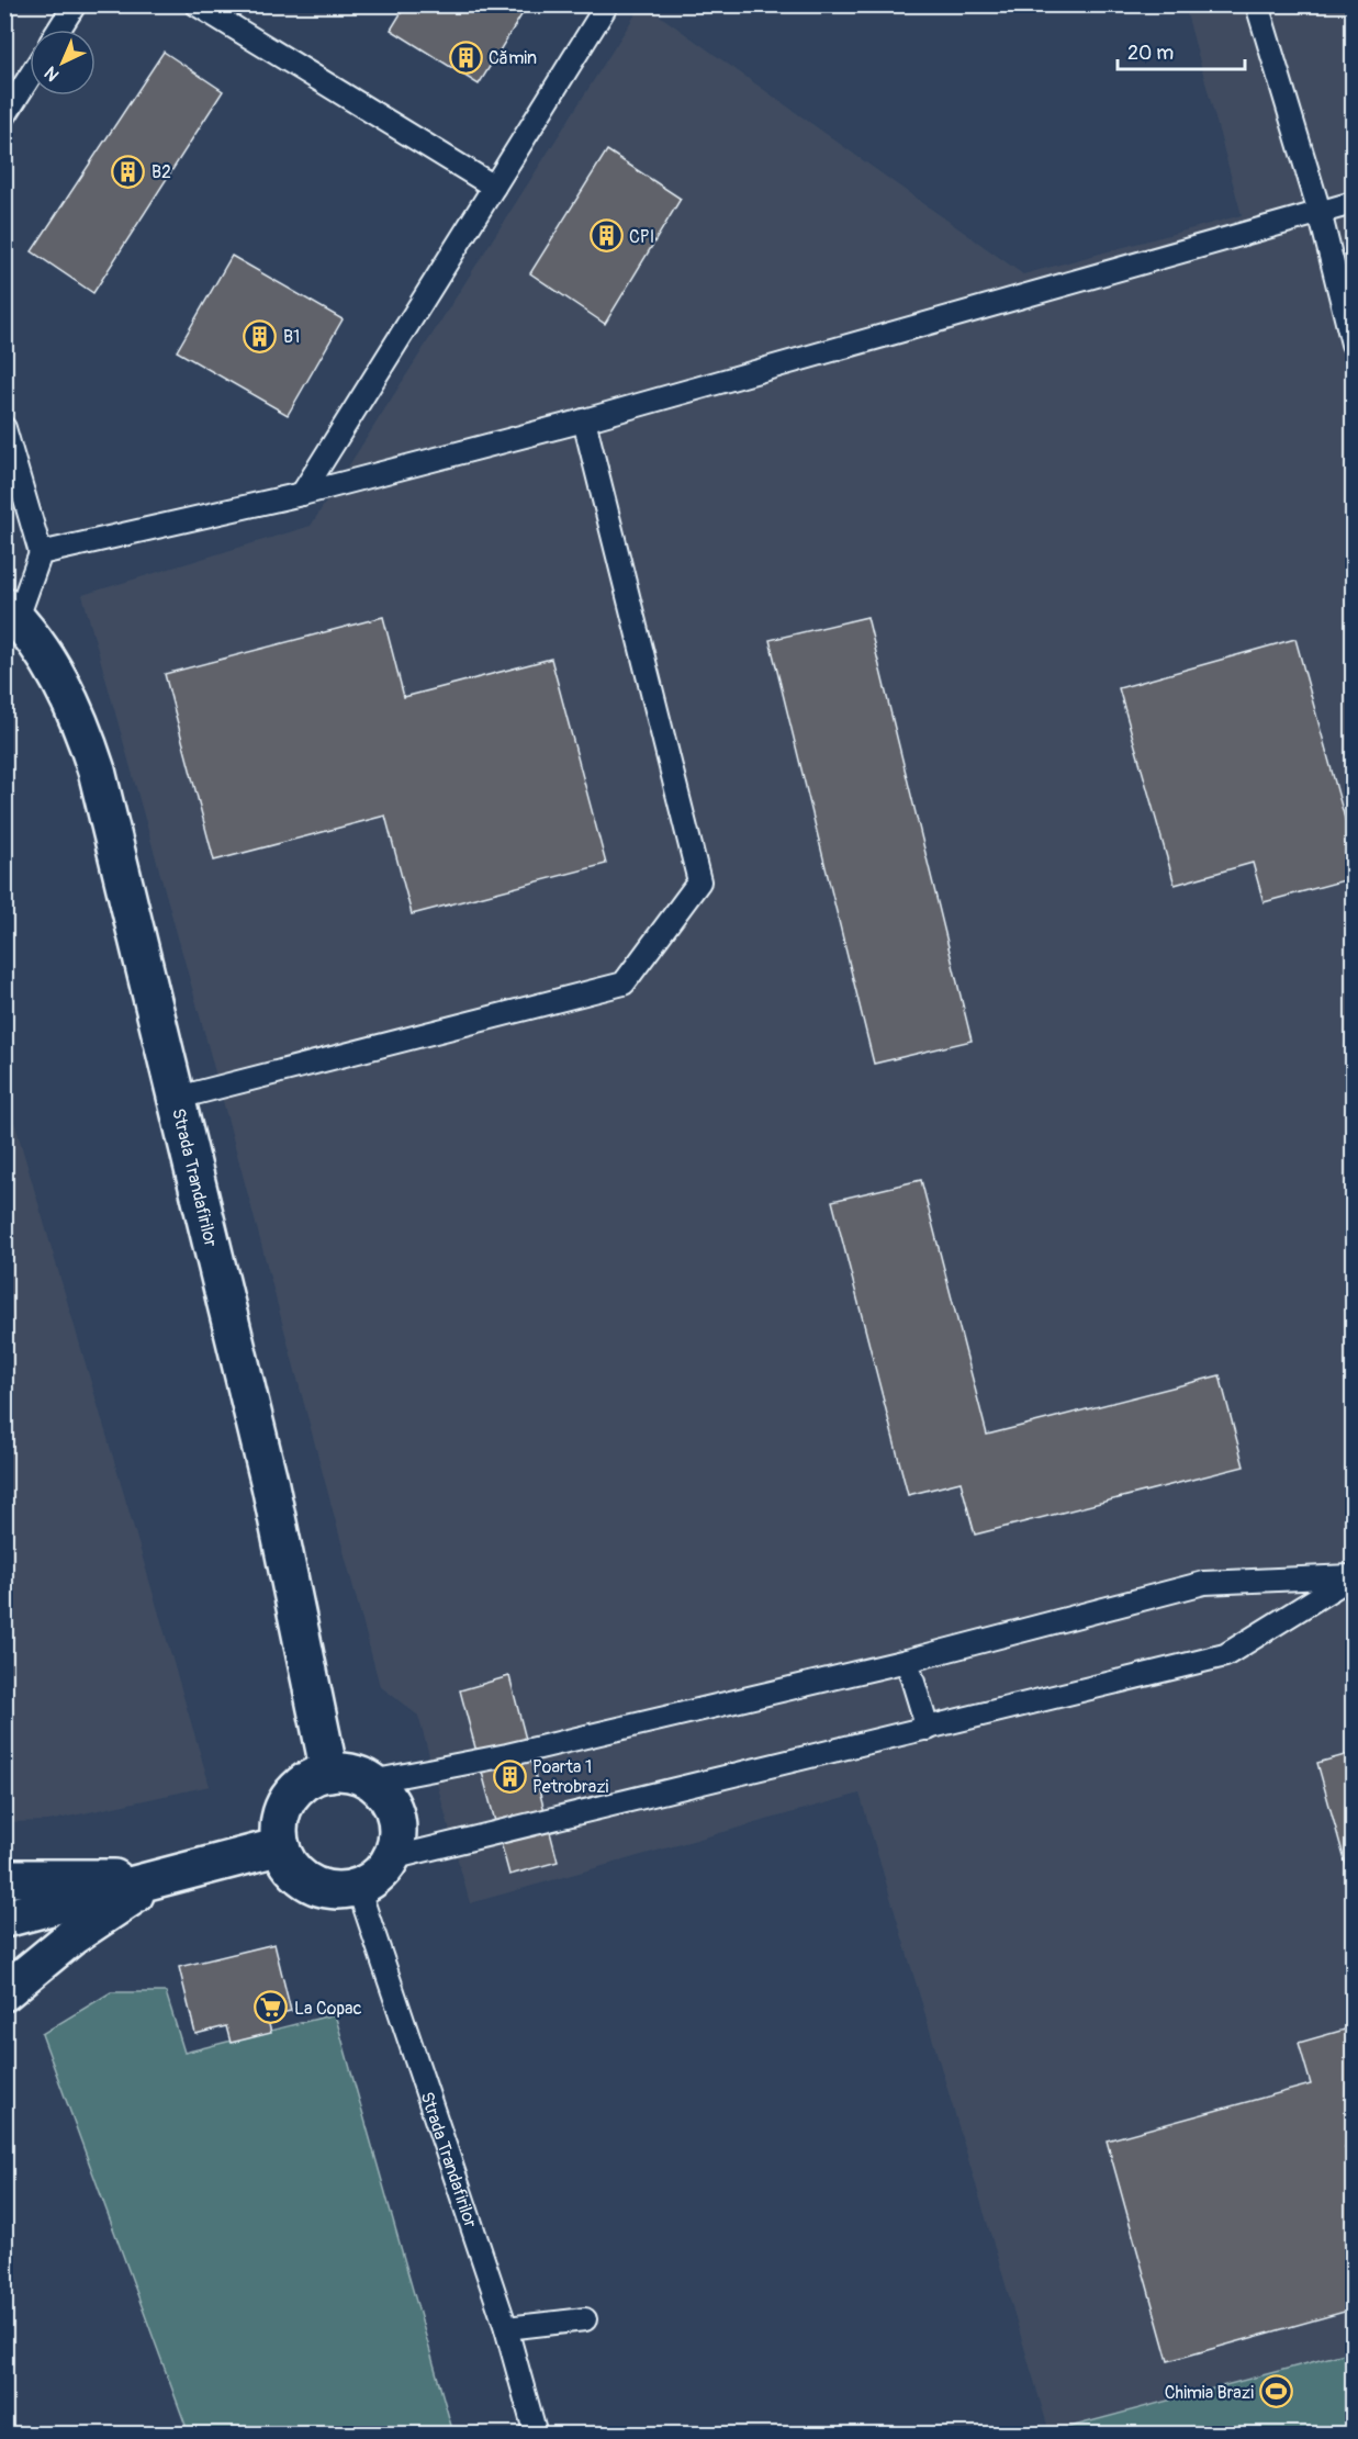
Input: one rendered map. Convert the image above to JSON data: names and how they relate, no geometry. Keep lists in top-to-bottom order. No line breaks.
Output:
{"streets":{"main road":["Strada Trandafirilor"]},"places":{"building":["Cămin","B2","CPI","B1","Poarta 1 Petrobrazi"],"supermarket":["La Copac"],"sports":["Chimia Brazi"]},"scale_bar":"20 m","north":"bottom left"}
